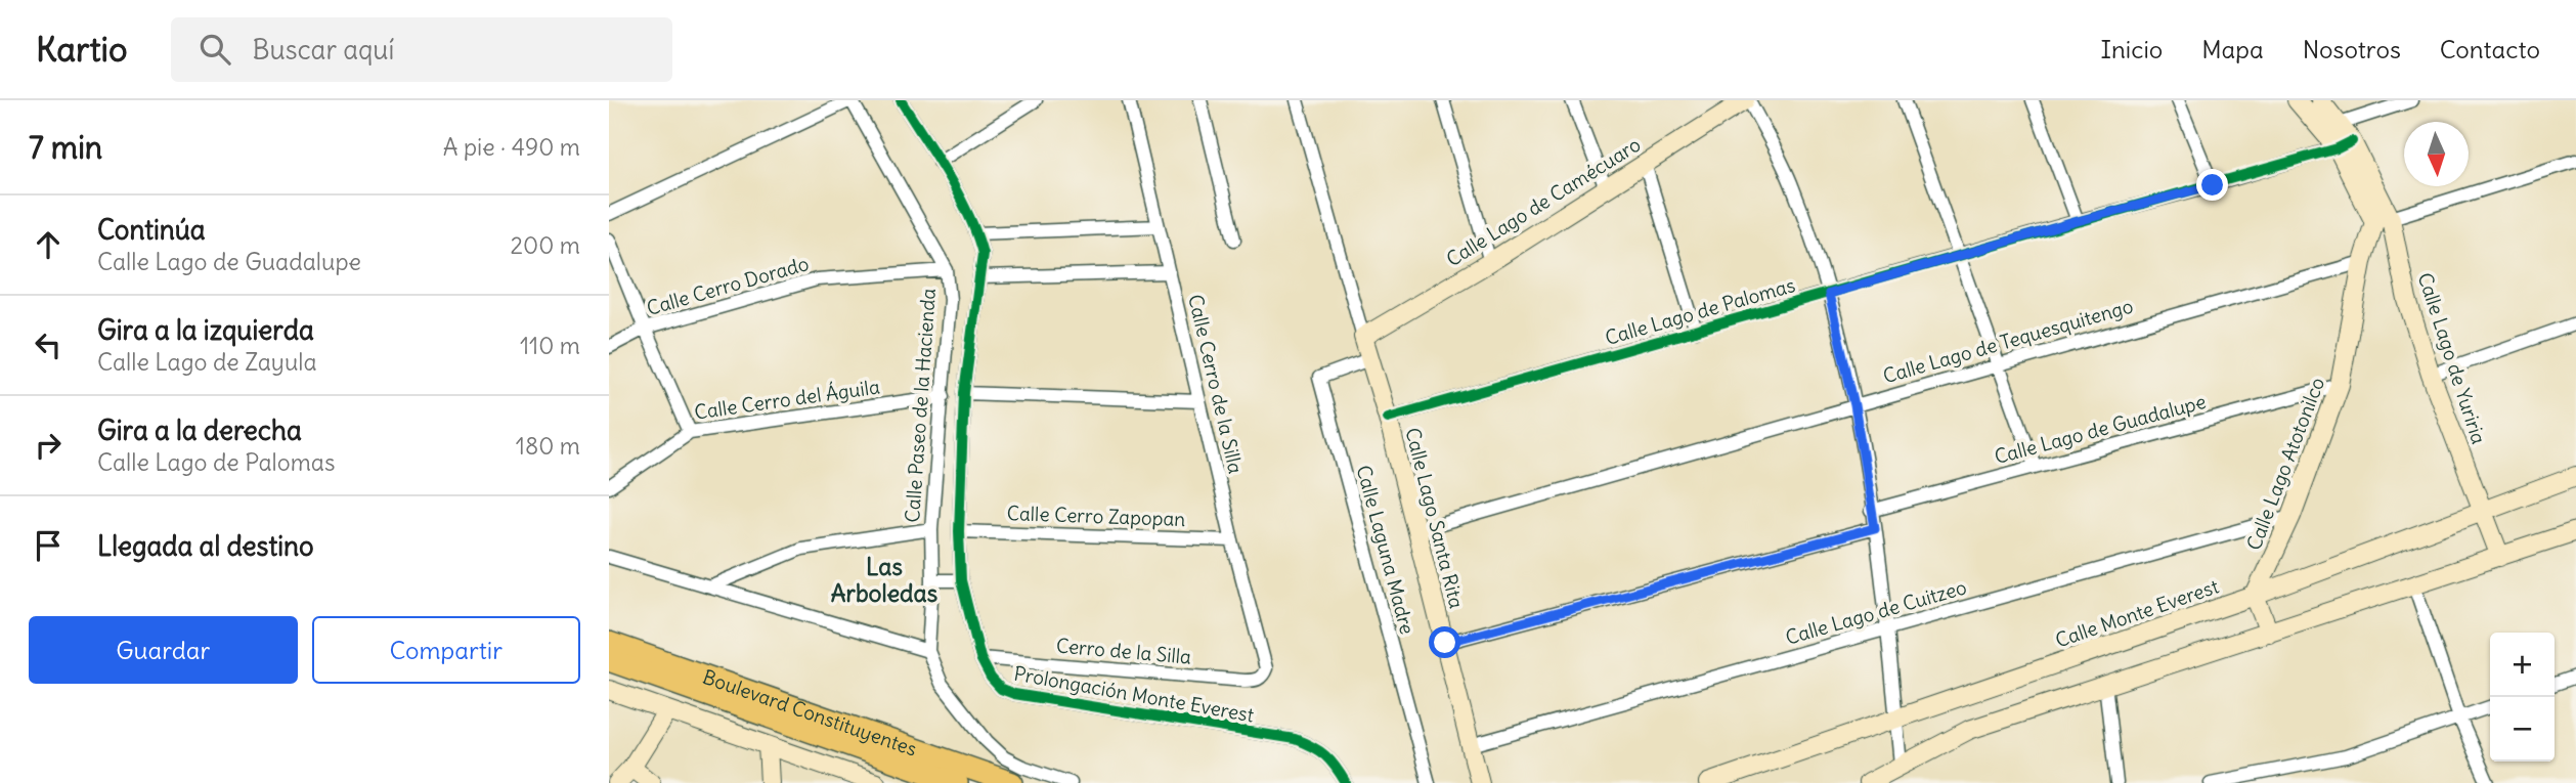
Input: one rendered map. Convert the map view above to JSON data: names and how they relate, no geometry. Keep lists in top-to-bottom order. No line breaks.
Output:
{"streets":{"highway":["Boulevard Constituyentes"],"street":["Calle Lago de Camécuaro","Calle Cerro Dorado","Calle Lago de Palomas","Calle Lago de Tequesquitengo","Calle Lago de Yuriria","Calle Cerro de la Silla","Calle Cerro del Águila","Calle Paseo de la Hacienda","Calle Lago de Guadalupe","Calle Lago Atotonilco","Calle Cerro Zapopan","Calle Lago Santa Rita","Calle Laguna Madre","Calle Lago de Cuitzeo","Calle Monte Everest","Cerro de la Silla","Prolongación Monte Everest"]},"crossings":[["Calle Lago de Camécuaro","Calle Lago Santa Rita"],["Calle Cerro Dorado","Calle Paseo de la Hacienda"],["Calle Lago de Palomas","Calle Lago de Yuriria"],["Calle Lago de Palomas","Calle Lago Santa Rita"],["Calle Lago de Tequesquitengo","Calle Lago Atotonilco"],["Calle Lago de Tequesquitengo","Calle Lago Santa Rita"],["Calle Lago de Yuriria","Calle Lago Atotonilco"],["Calle Lago de Yuriria","Calle Monte Everest"],["Calle Cerro de la Silla","Calle Cerro Zapopan"],["Calle Cerro de la Silla","Cerro de la Silla"],["Calle Cerro del Águila","Calle Paseo de la Hacienda"],["Calle Lago de Guadalupe","Calle Lago Atotonilco"],["Calle Lago Atotonilco","Calle Lago de Cuitzeo"],["Calle Lago Atotonilco","Calle Monte Everest"],["Calle Cerro Zapopan","Prolongación Monte Everest"],["Calle Lago Santa Rita","Calle Laguna Madre"],["Calle Lago Santa Rita","Calle Lago de Cuitzeo"],["Cerro de la Silla","Prolongación Monte Everest"]],"districts":["Las Arboledas"],"north":"bottom","page":{"header":"Kartio","search":"Buscar aquí","nav":["Inicio","Mapa","Nosotros","Contacto"],"heading":["7 min","A pie · 490 m"],"list":[["Continúa","Calle Lago de Guadalupe","200 m"],["Gira a la izquierda","Calle Lago de Zayula","110 m"],["Gira a la derecha","Calle Lago de Palomas","180 m"],"Llegada al destino"],"buttons":["Guardar","Compartir"],"map_buttons":["+","−"]}}
